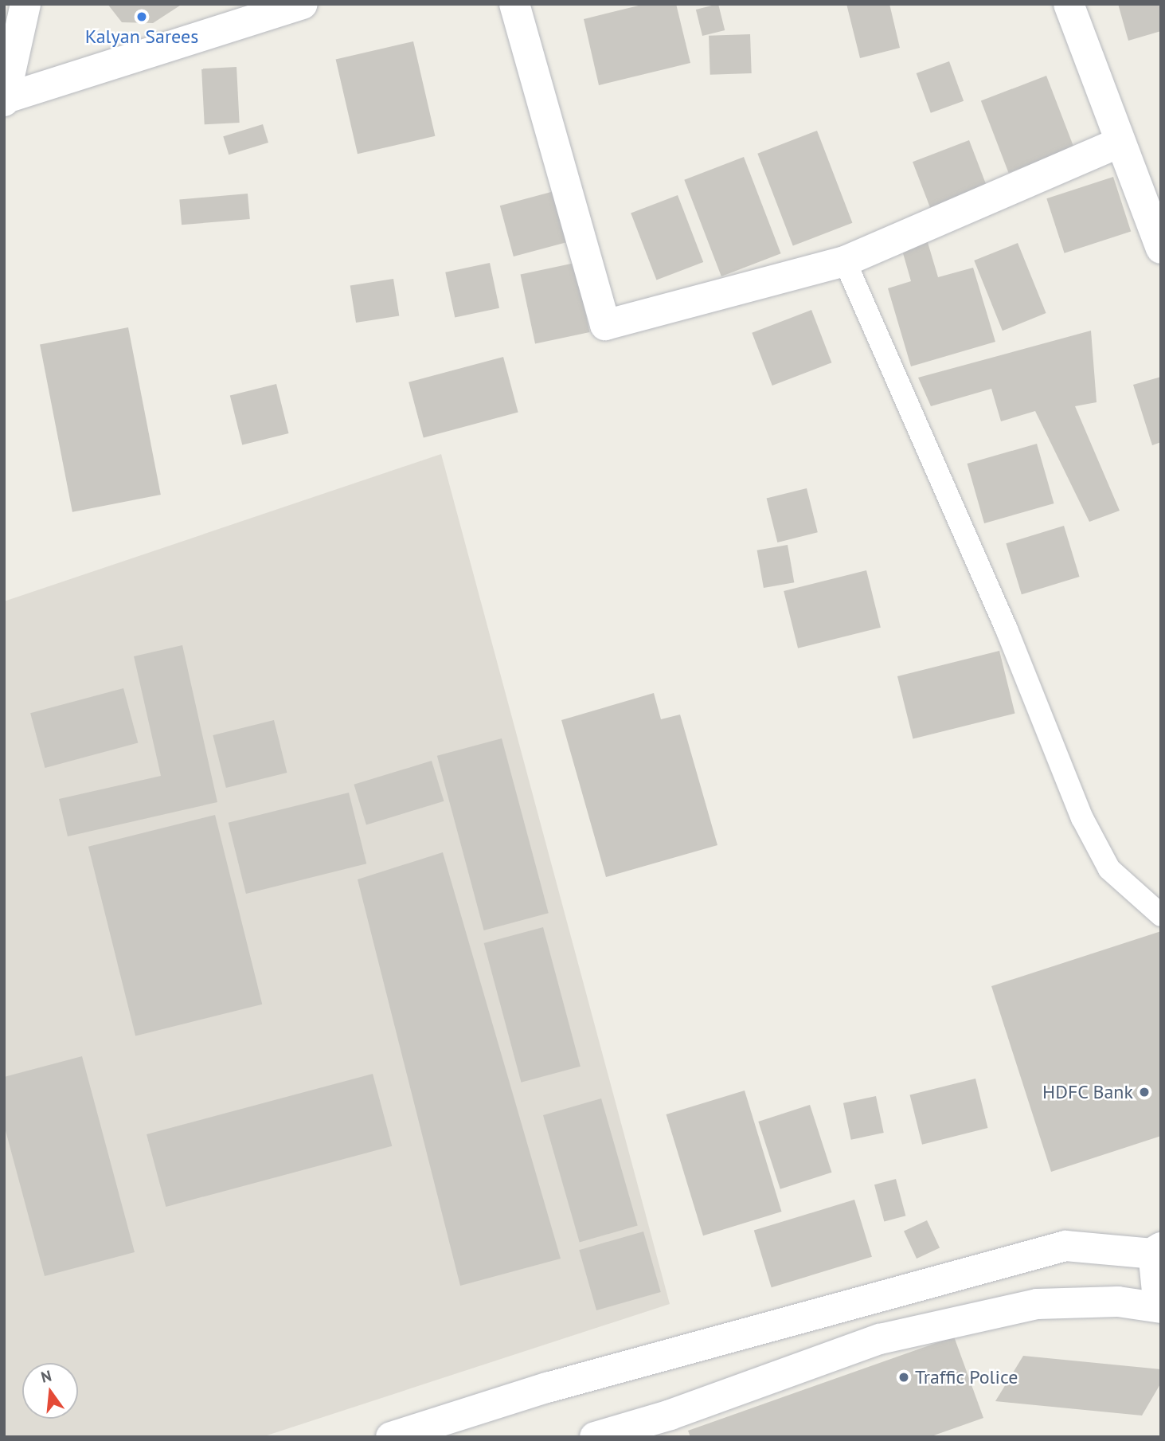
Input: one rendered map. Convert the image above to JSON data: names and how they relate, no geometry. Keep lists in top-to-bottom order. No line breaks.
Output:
{"places":["Kalyan Sarees","HDFC Bank","Traffic Police"],"north":"top"}
